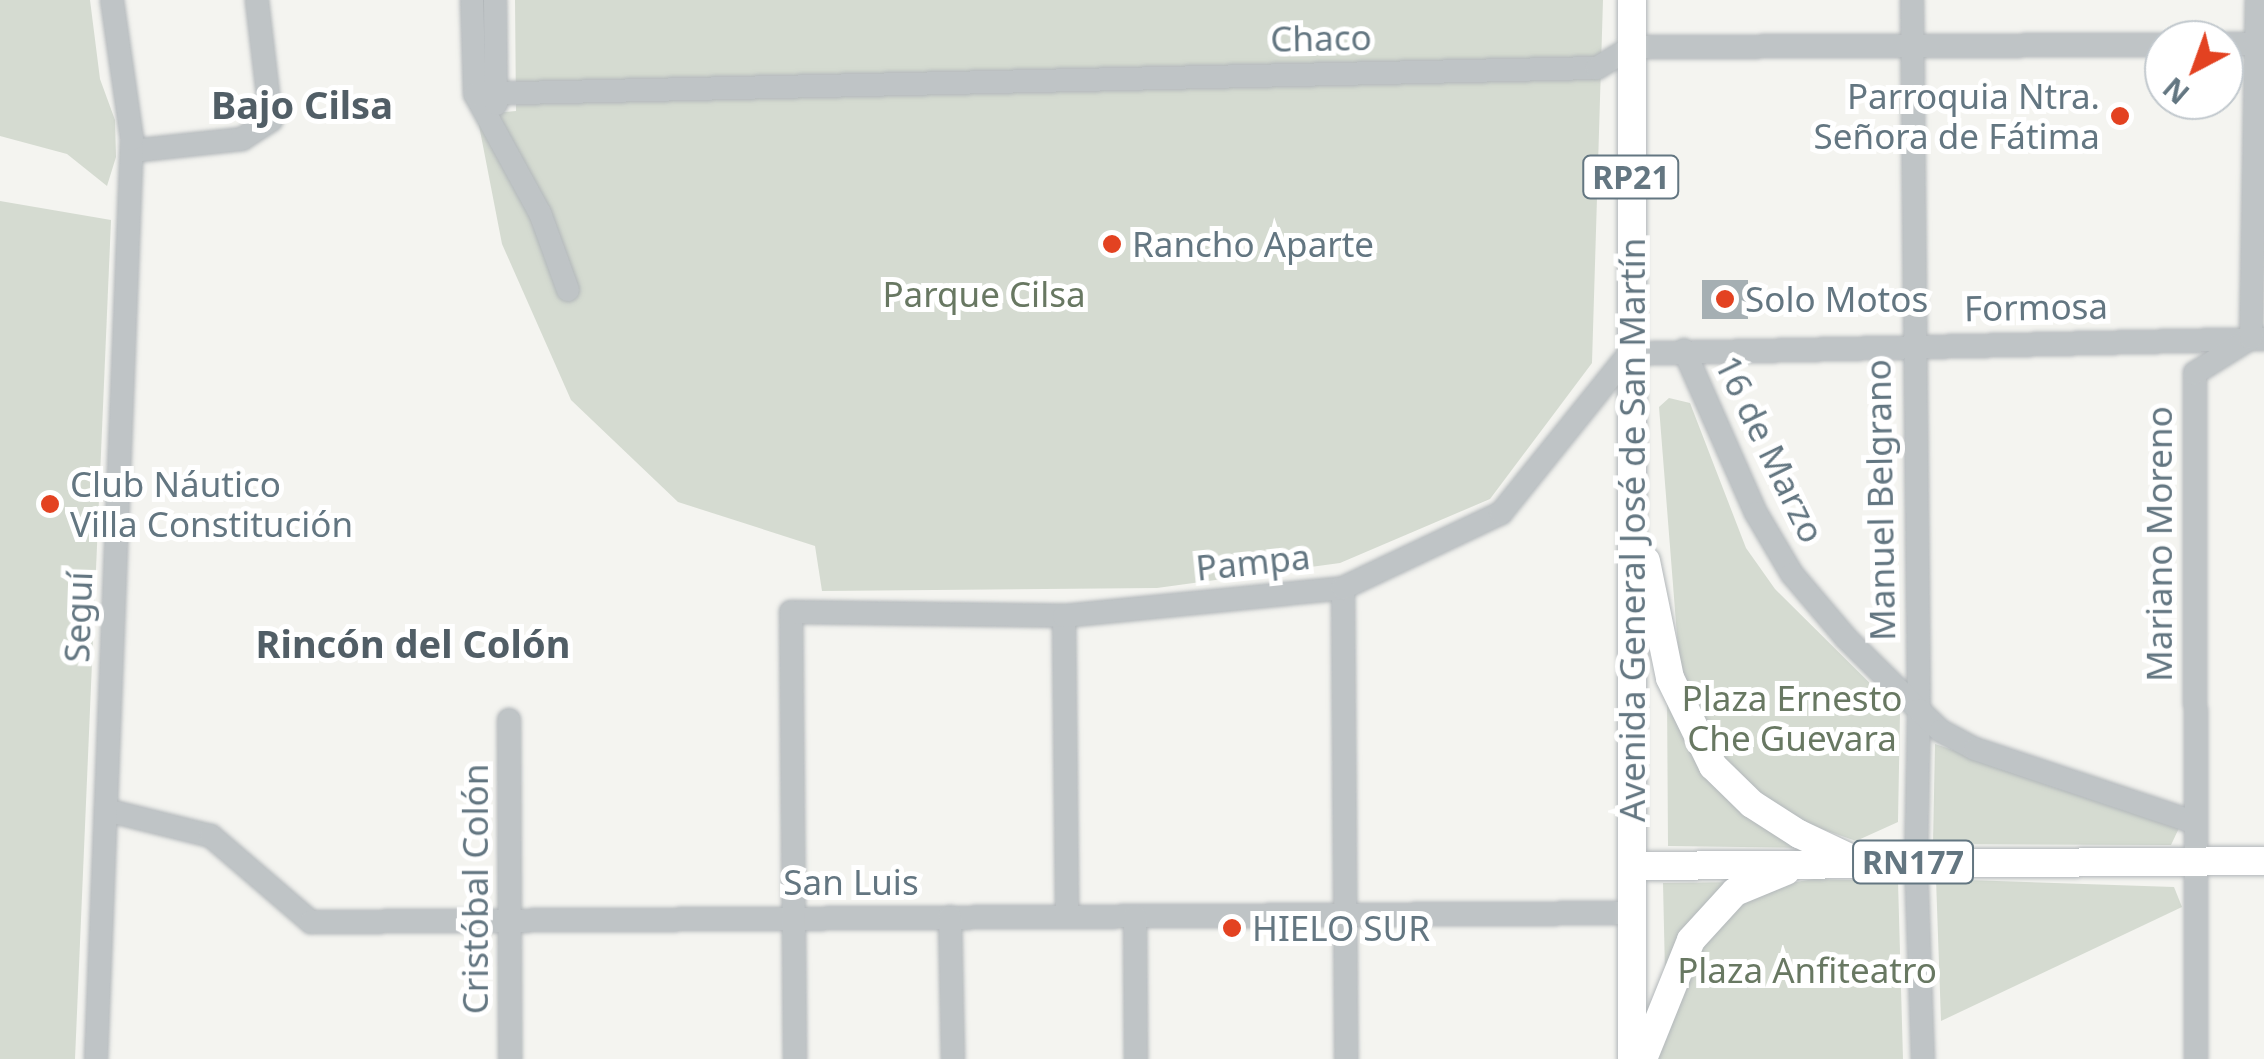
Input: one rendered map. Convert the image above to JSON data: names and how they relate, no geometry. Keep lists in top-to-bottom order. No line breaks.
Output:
{"streets":{"main road":["RP21","Avenida General José de San Martín","RN177"],"street":["Chaco","Formosa","16 de Marzo","Manuel Belgrano","Mariano Moreno","Pampa","Seguí","San Luis","Cristóbal Colón"]},"crossings":[["Chaco","Manuel Belgrano"],["Chaco","Avenida General José de San Martín"],["Formosa","16 de Marzo"],["Formosa","Manuel Belgrano"],["Formosa","Avenida General José de San Martín"],["Formosa","Mariano Moreno"],["Formosa","Pampa"],["16 de Marzo","Manuel Belgrano"],["16 de Marzo","Mariano Moreno"],["Manuel Belgrano","RN177"],["Avenida General José de San Martín","Pampa"],["Avenida General José de San Martín","RN177"],["Avenida General José de San Martín","San Luis"],["Mariano Moreno","RN177"],["Pampa","San Luis"],["Seguí","San Luis"],["San Luis","Cristóbal Colón"]],"districts":["Bajo Cilsa","Rincón del Colón"],"parks":["Parque Cilsa","Plaza Ernesto Che Guevara","Plaza Anfiteatro"],"places":["Parroquia Ntra. Señora de Fátima","Rancho Aparte","Solo Motos","Club Náutico Villa Constitución","HIELO SUR"],"north":"bottom left"}
